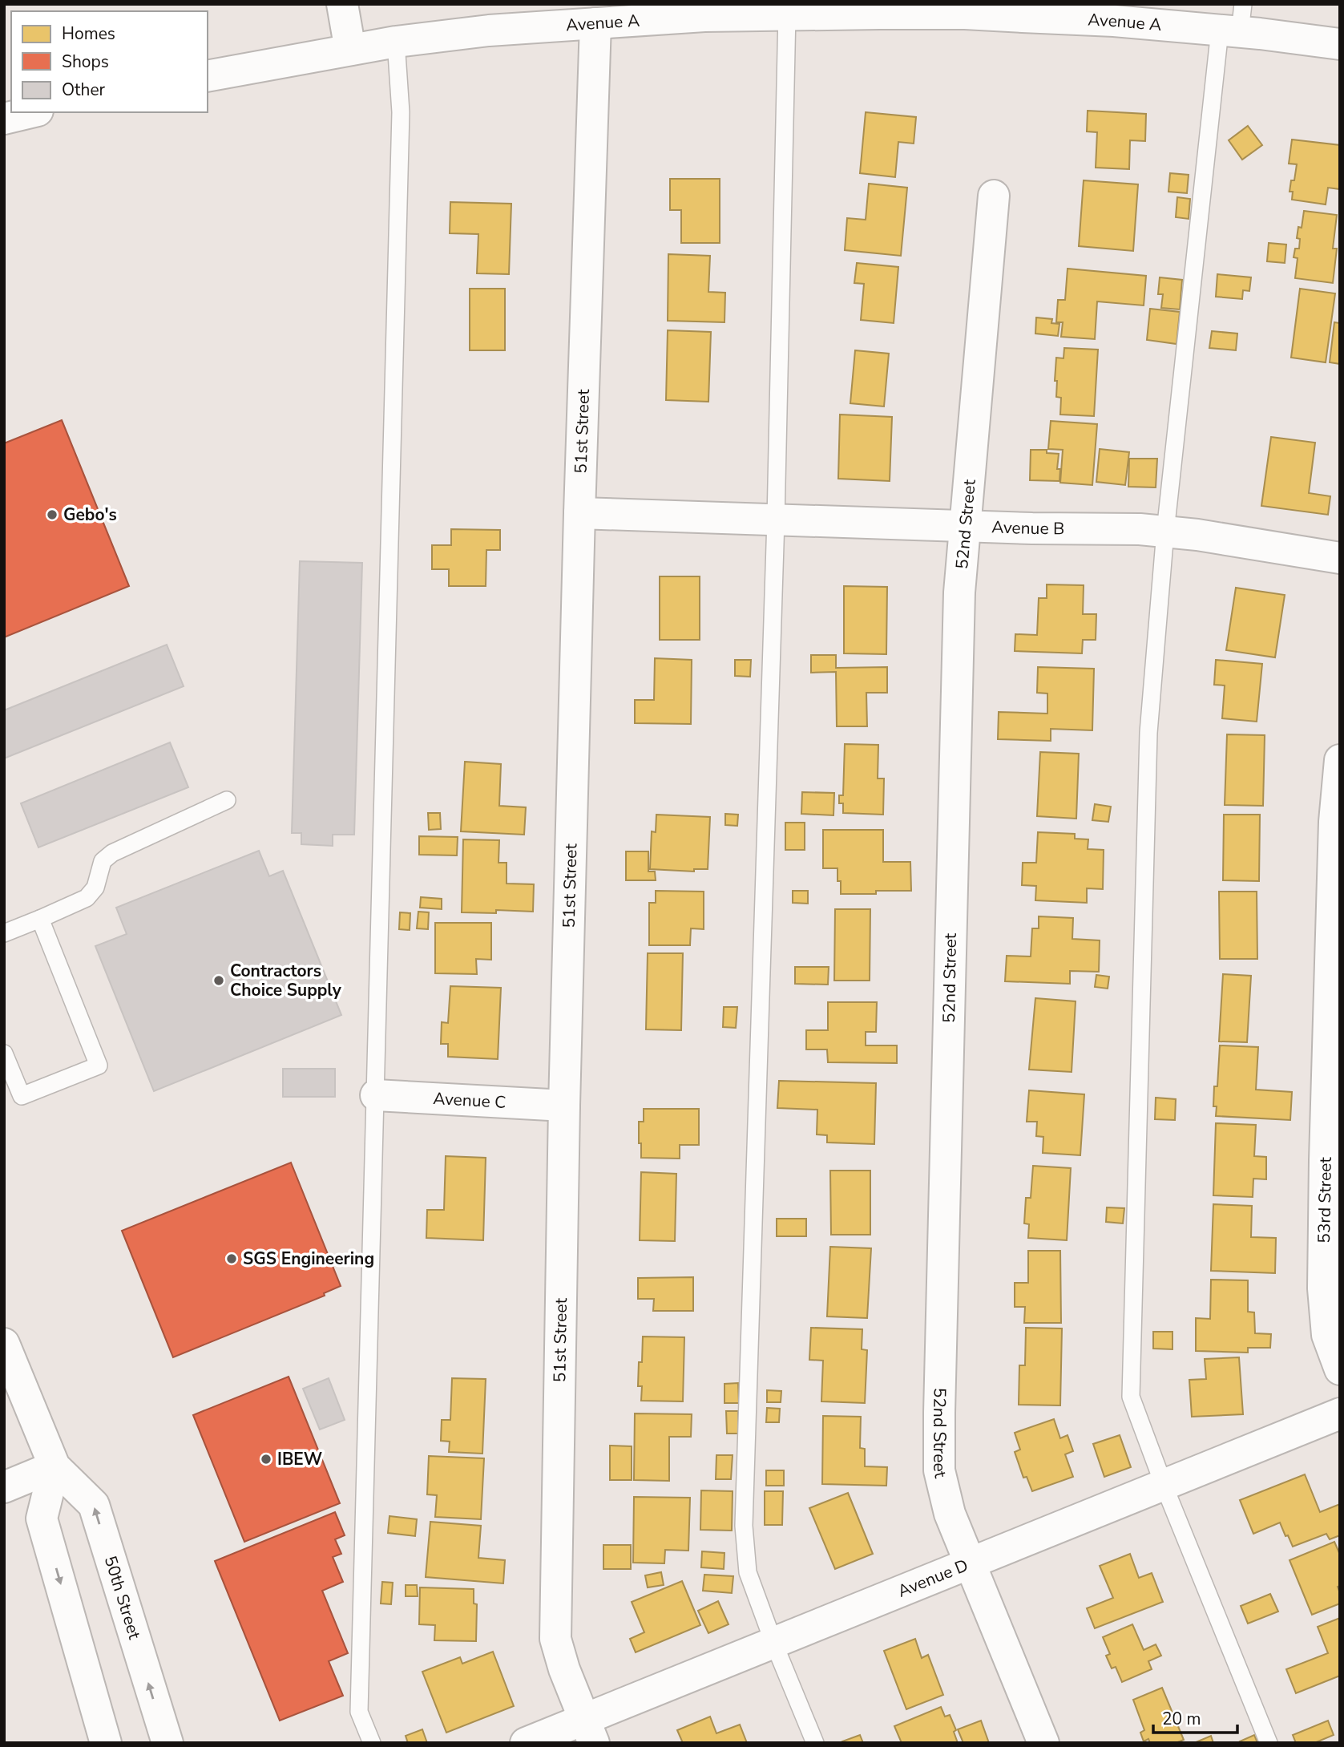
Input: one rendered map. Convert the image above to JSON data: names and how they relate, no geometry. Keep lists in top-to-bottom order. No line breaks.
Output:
{"streets":{"street":["Avenue A","51st Street","52nd Street","Avenue B","Avenue C","53rd Street","Avenue D","50th Street"]},"crossings":[["Avenue A","51st Street"],["51st Street","Avenue B"],["51st Street","Avenue C"],["51st Street","Avenue D"],["52nd Street","Avenue B"],["52nd Street","Avenue D"]],"places":["Gebo's","Contractors Choice Supply","SGS Engineering","IBEW"],"legend":["Homes","Shops","Other"],"scale_bar":"20 m"}
